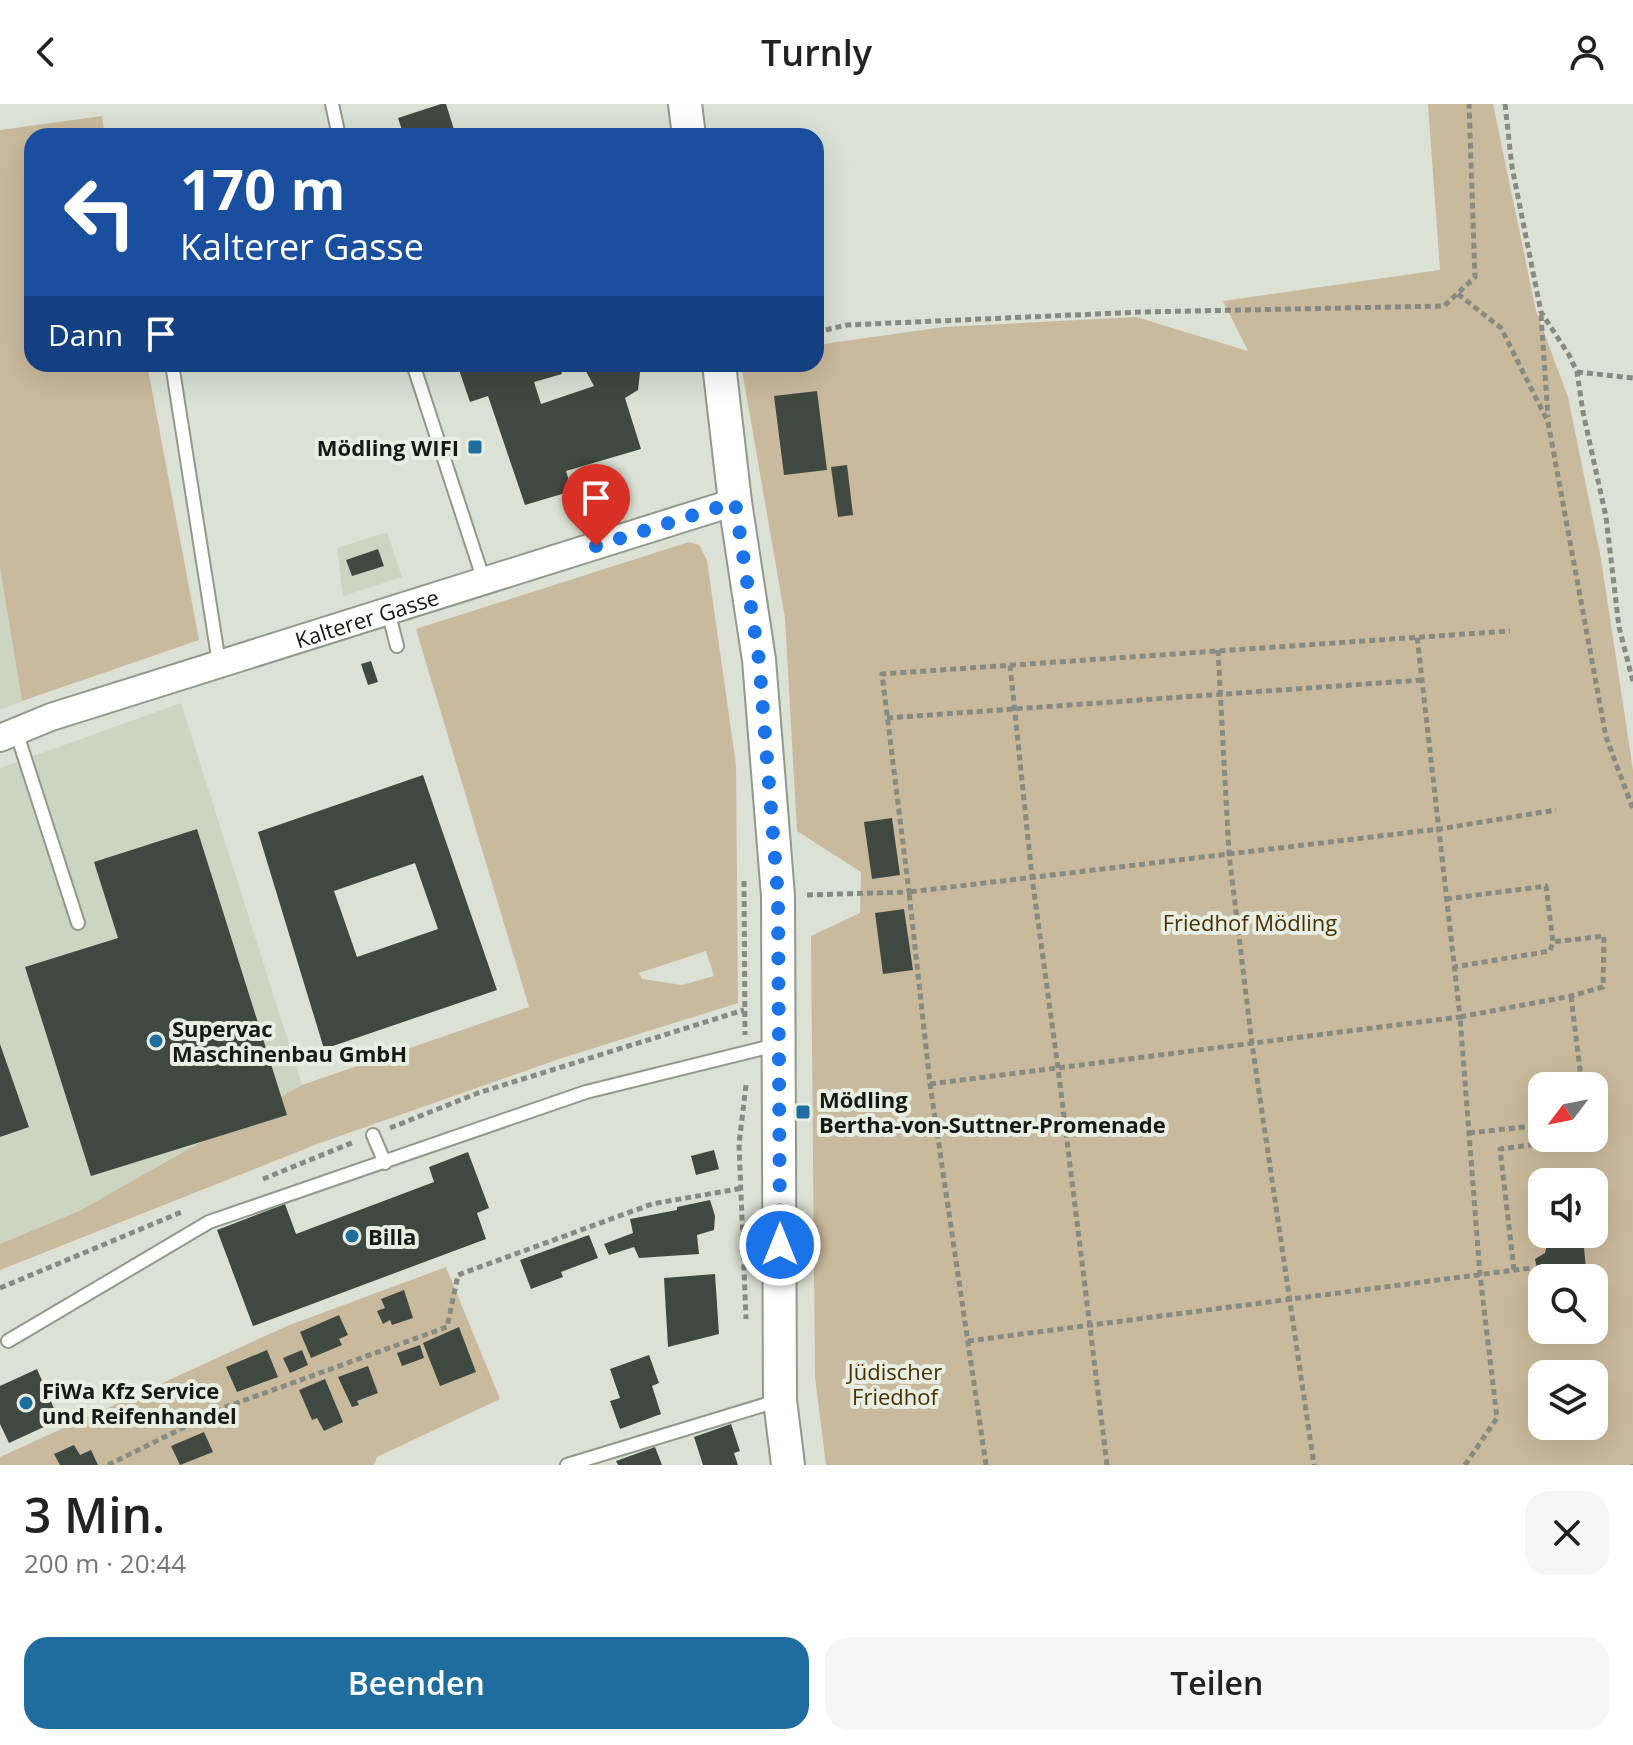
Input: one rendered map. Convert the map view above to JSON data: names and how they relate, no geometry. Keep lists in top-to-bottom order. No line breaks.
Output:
{"streets":{"street":["Kalterer Gasse"]},"parks":["Friedhof Mödling","Jüdischer Friedhof"],"places":{"transit":["Mödling WIFI","Mödling Bertha-von-Suttner-Promenade"],"other":["Supervac Maschinenbau GmbH","Billa","FiWa Kfz Service und Reifenhandel"]},"north":"bottom left","page":{"header":"Turnly","turn":["170 m","Kalterer Gasse"],"then":"Dann","heading":["3 Min.","200 m · 20:44"],"buttons":["Beenden","Teilen"]}}
